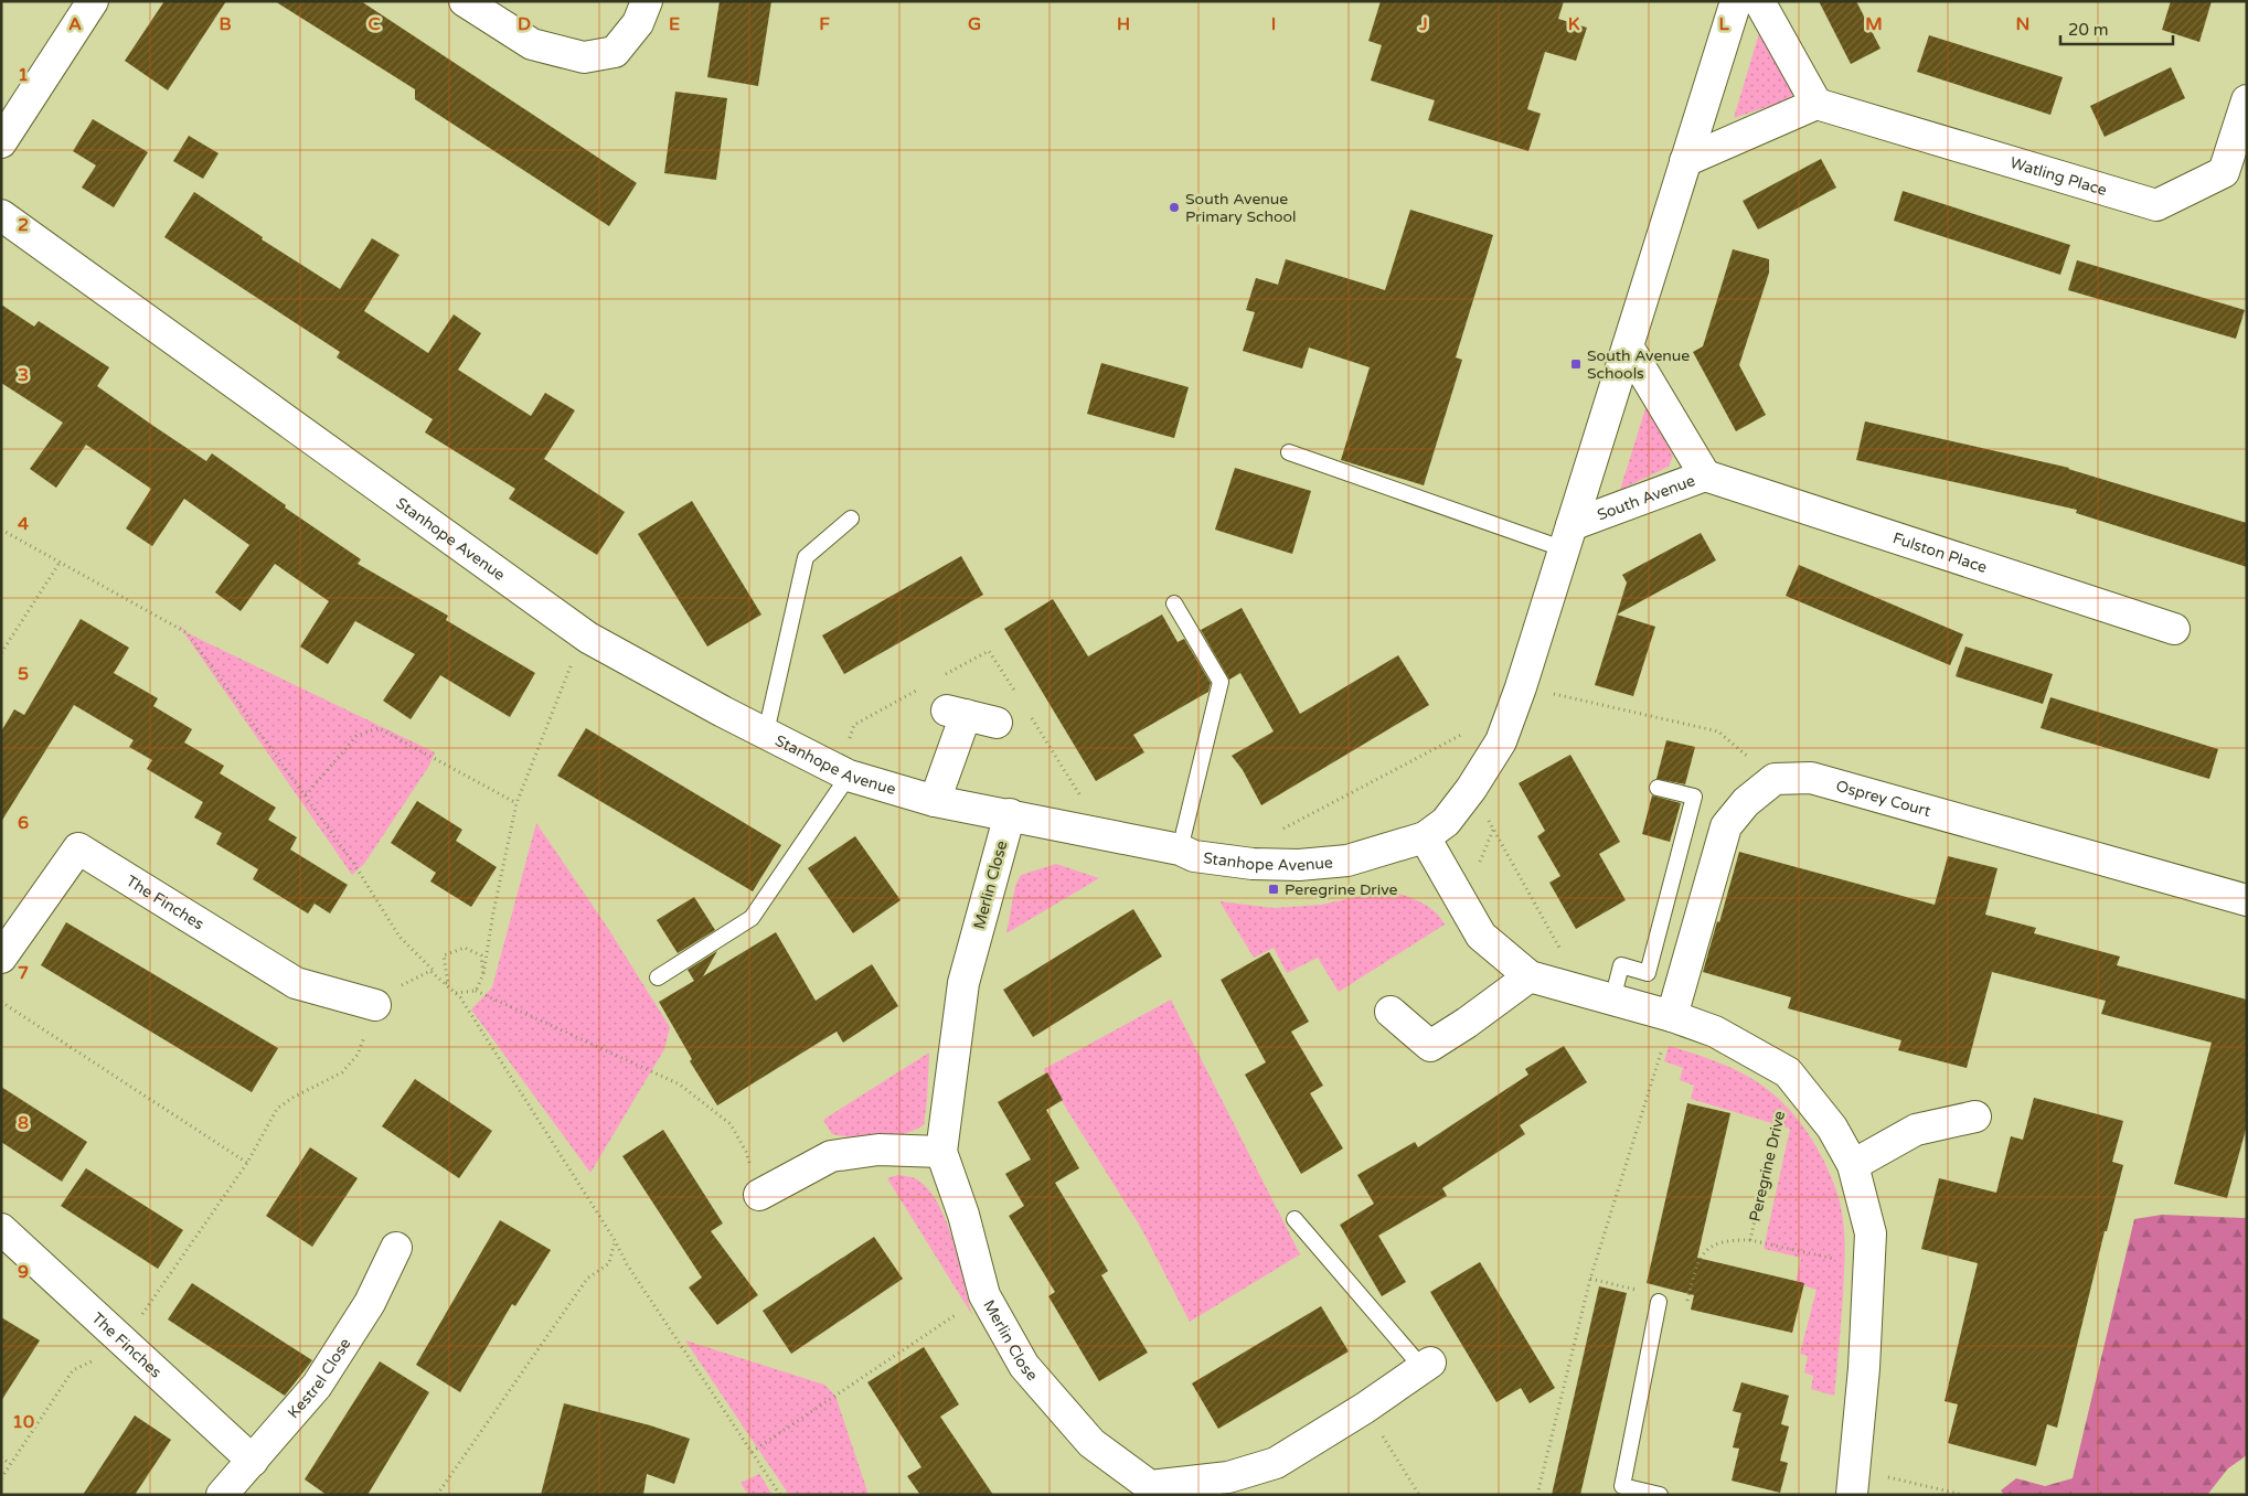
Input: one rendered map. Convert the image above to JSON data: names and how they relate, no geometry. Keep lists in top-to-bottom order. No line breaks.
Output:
{"streets":{"street":["Watling Place","South Avenue","Stanhope Avenue","Fulston Place","Osprey Court","Merlin Close","The Finches","Kestrel Close"],"path":["Peregrine Drive"]},"crossings":[["South Avenue","Stanhope Avenue"],["South Avenue","Fulston Place"],["Stanhope Avenue","Merlin Close"],["The Finches","Kestrel Close"]],"places":{"other":["South Avenue Primary School"],"transit":["South Avenue Schools","Peregrine Drive"]},"scale_bar":"20 m","grid":{"columns":["A","B","C","D","E","F","G","H","I","J","K","L","M","N"],"rows":["1","2","3","4","5","6","7","8","9","10"]}}
